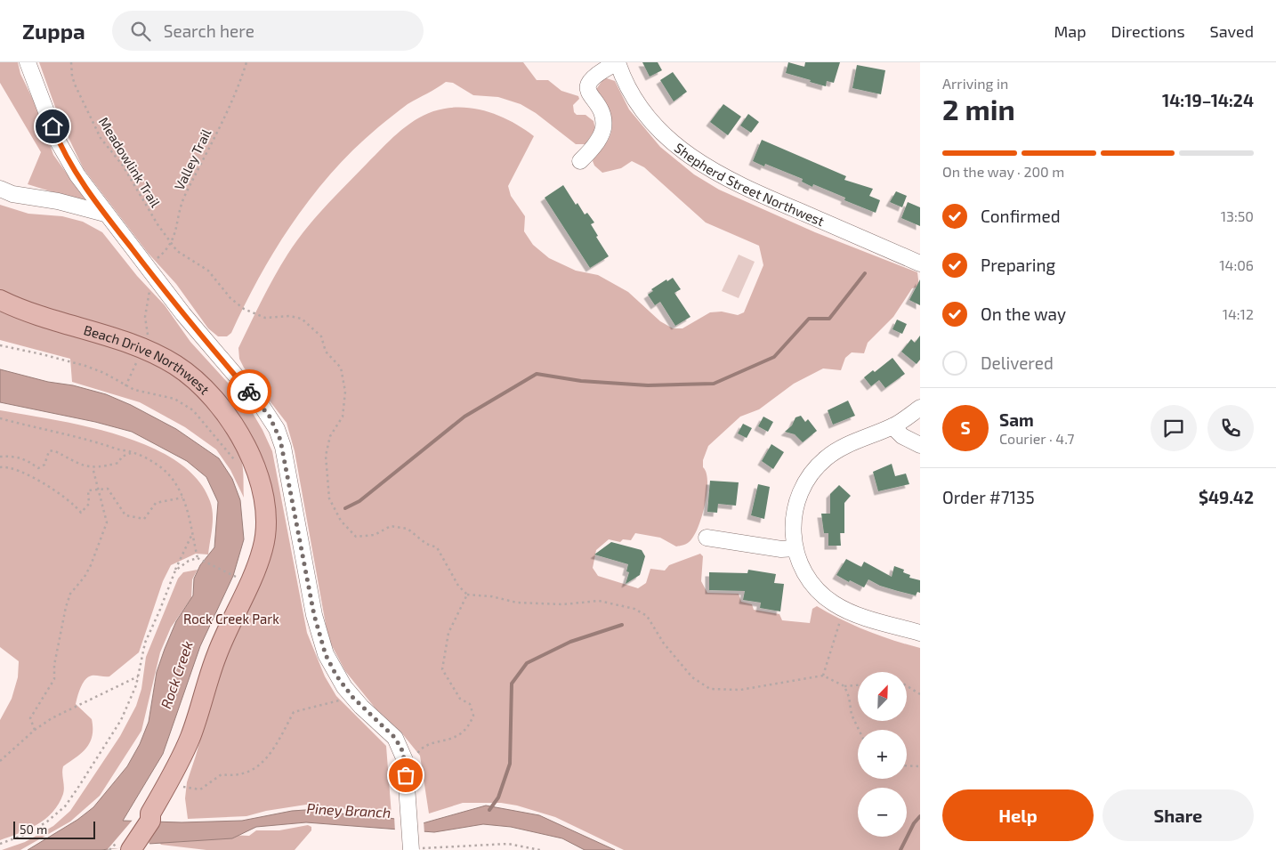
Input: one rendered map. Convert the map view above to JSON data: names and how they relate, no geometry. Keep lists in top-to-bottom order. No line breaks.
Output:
{"streets":{"main road":["Beach Drive Northwest"],"street":["Shepherd Street Northwest"],"path":["Valley Trail","Meadowlink Trail"]},"crossings":[["Valley Trail","Meadowlink Trail"]],"water":["Rock Creek","Piney Branch"],"parks":["Rock Creek Park"],"scale_bar":"50 m","north":"top right","page":{"header":"Zuppa","search":"Search here","nav":["Map","Directions","Saved"],"heading":["2 min","Arriving in","14:19–14:24"],"panel":["Sam","Courier · 4.7","Order #7135","$49.42"],"bar":"On the way · 200 m","list":[["Confirmed","13:50"],["Preparing","14:06"],["On the way","14:12"],"Delivered"],"round":"S","map_buttons":["+","−"],"buttons":["Help","Share"],"scale":"50 m"}}
